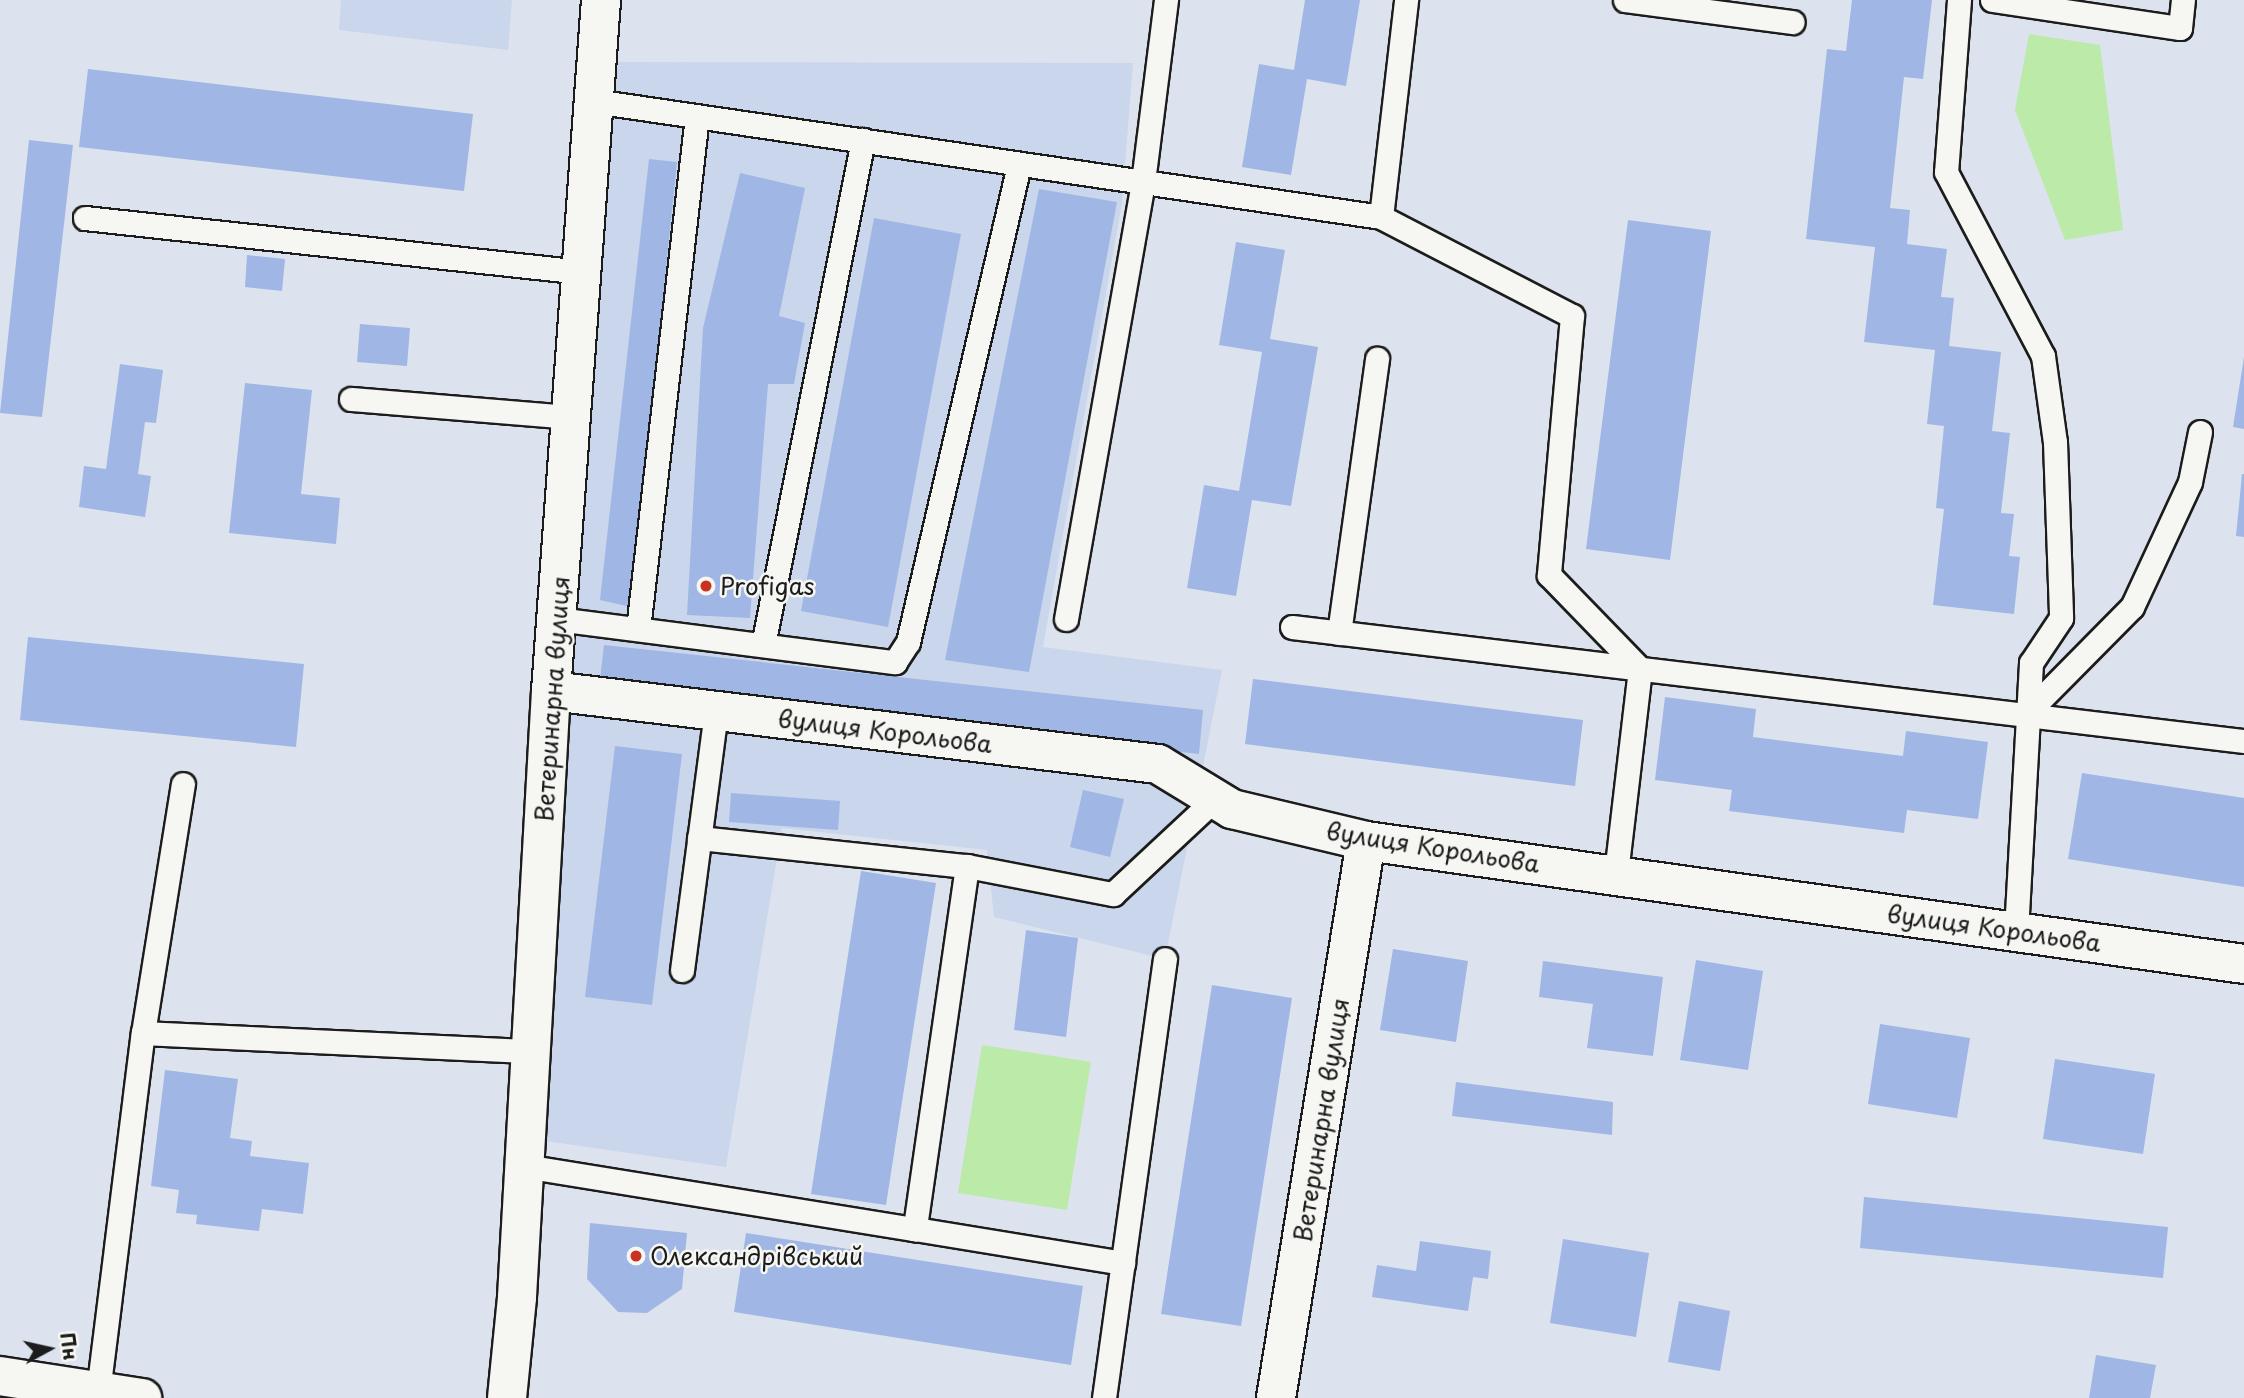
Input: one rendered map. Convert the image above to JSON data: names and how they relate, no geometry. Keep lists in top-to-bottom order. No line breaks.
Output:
{"streets":{"street":["Ветеринарна вулиця","вулиця Корольова"]},"crossings":[["Ветеринарна вулиця","вулиця Корольова"]],"places":["Profigas","Олександрівський"],"north":"right"}
